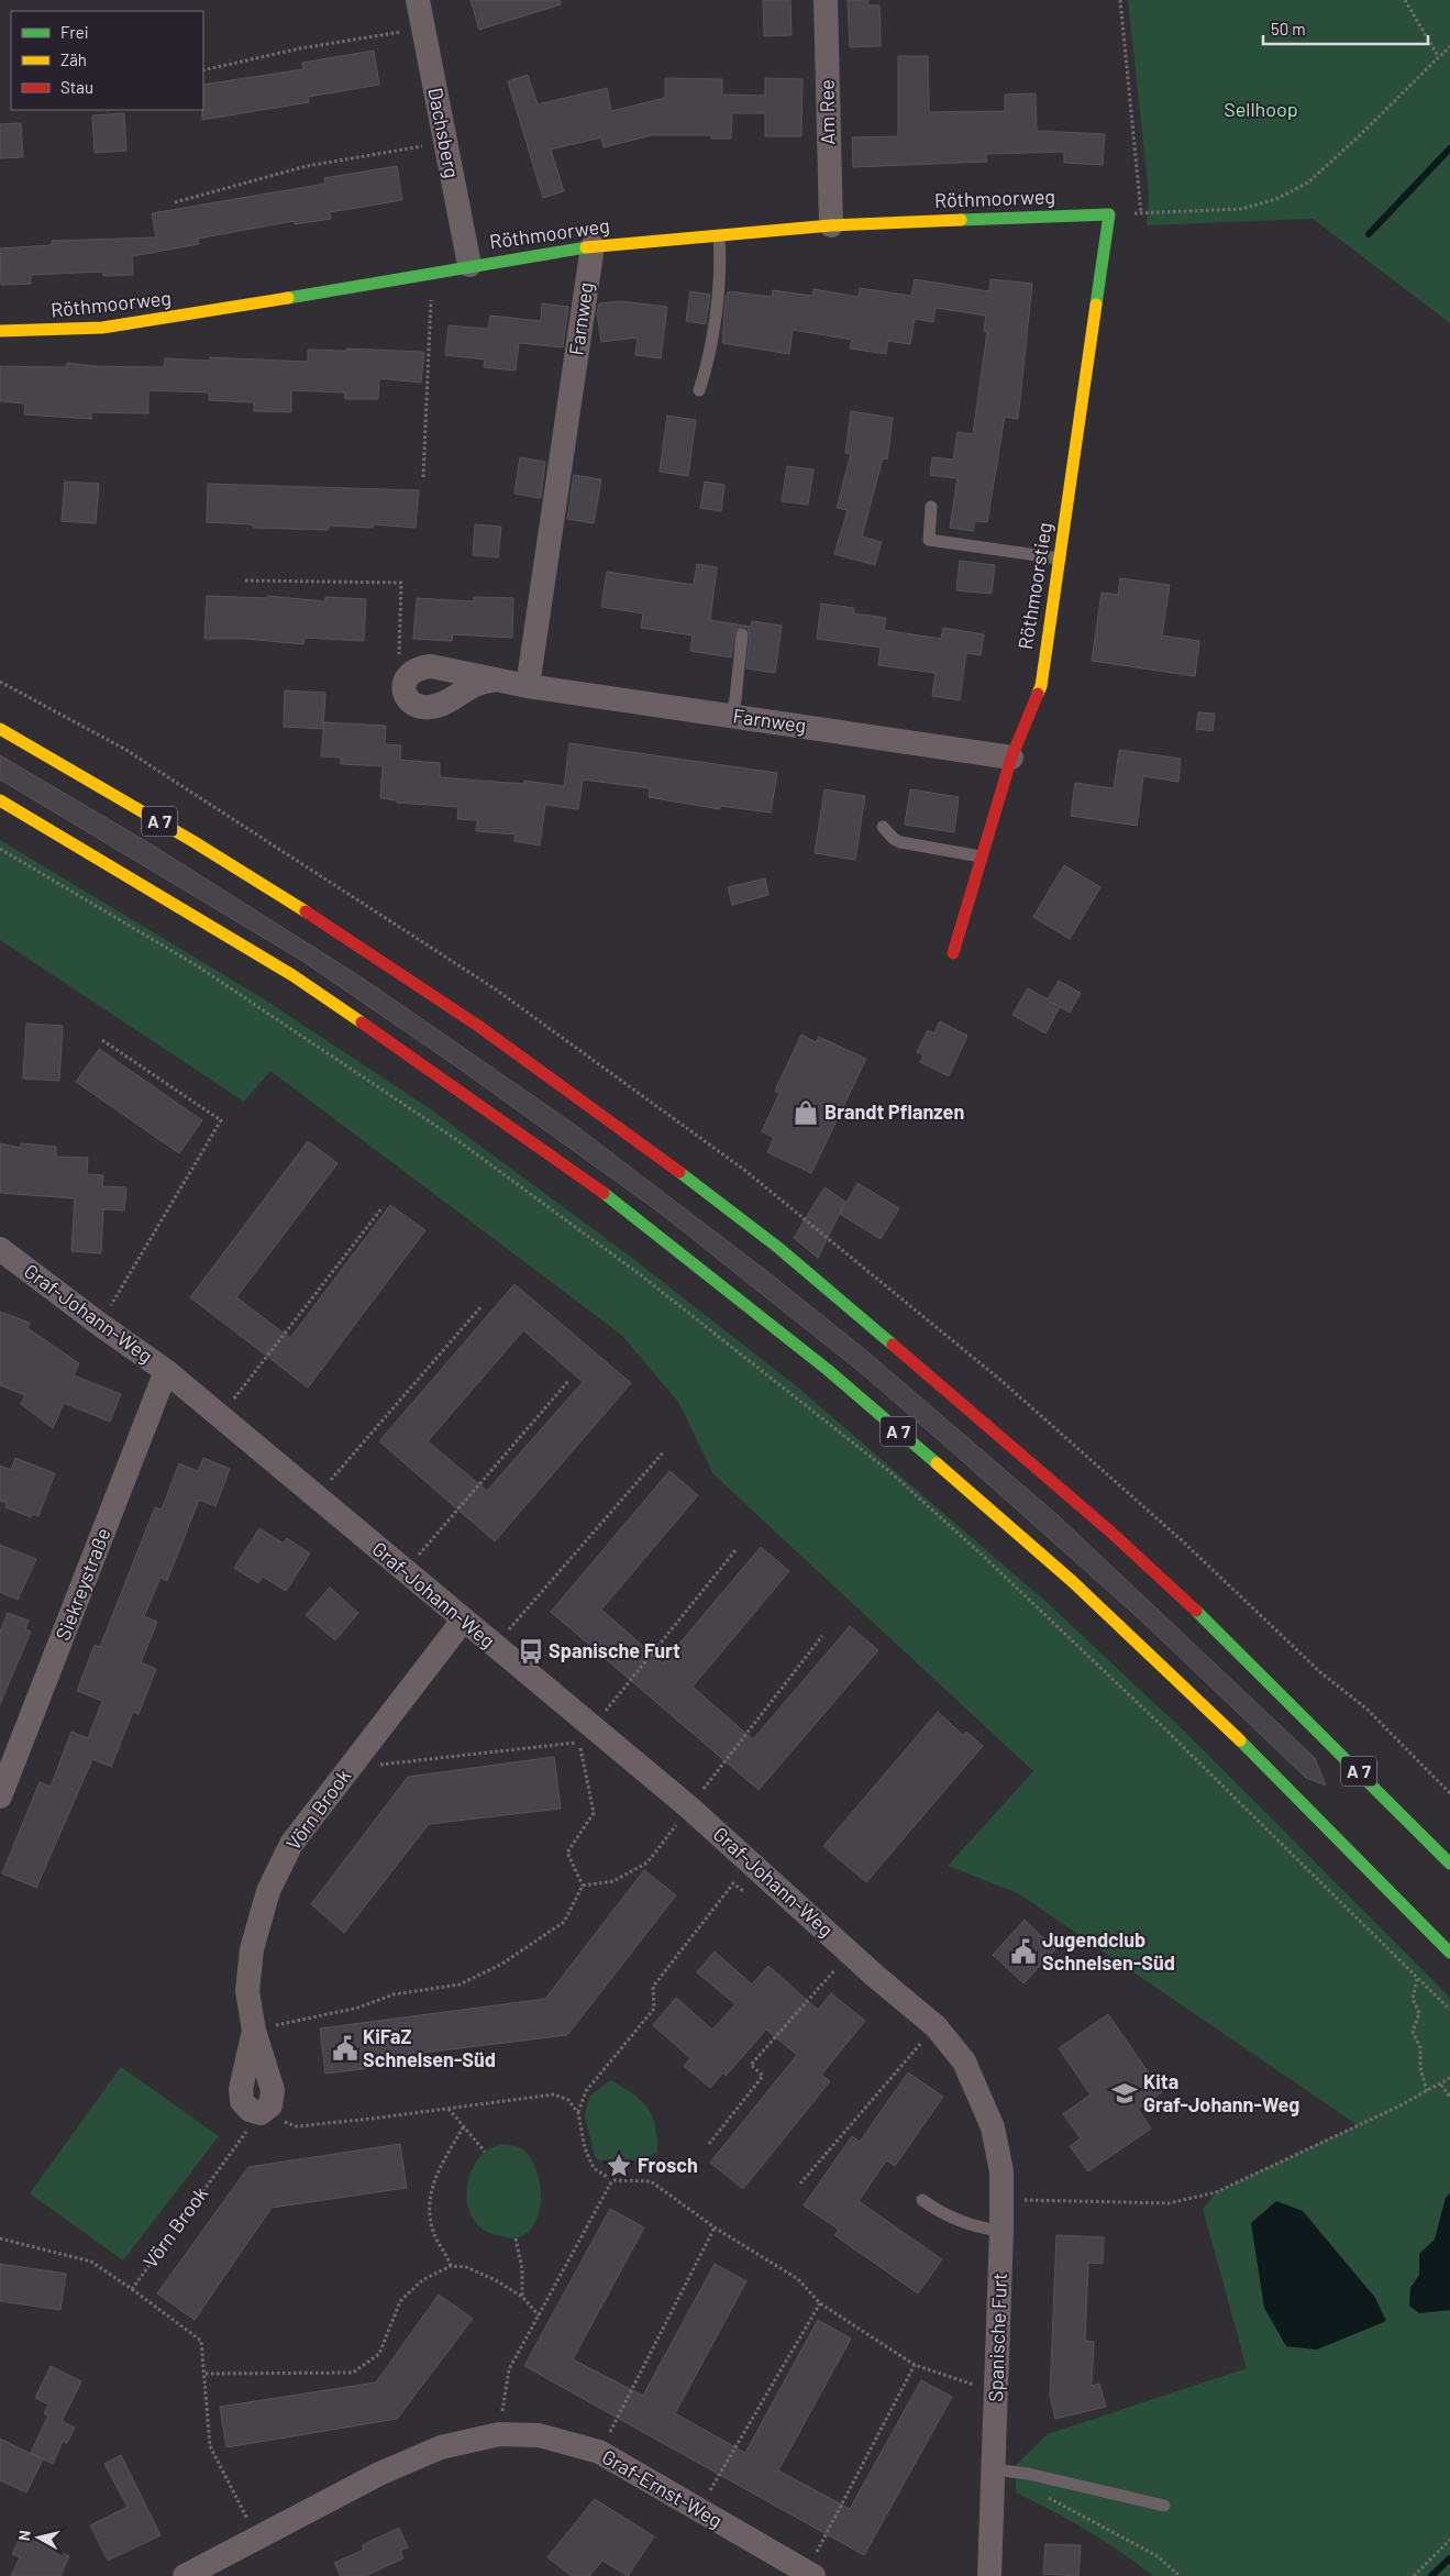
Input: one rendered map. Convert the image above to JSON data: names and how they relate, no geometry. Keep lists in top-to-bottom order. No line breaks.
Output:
{"streets":{"main road":["Röthmoorweg","Röthmoorstieg","A 7"],"street":["Am Ree","Dachsberg","Farnweg","Graf-Johann-Weg","Siekreystraße","Vörn Brook","Spanische Furt","Graf-Ernst-Weg"]},"crossings":[["Am Ree","Röthmoorweg"],["Dachsberg","Röthmoorweg"],["Röthmoorweg","Farnweg"],["Röthmoorweg","Röthmoorstieg"],["Farnweg","Röthmoorstieg"],["Graf-Johann-Weg","Siekreystraße"],["Graf-Johann-Weg","Vörn Brook"],["Graf-Johann-Weg","Spanische Furt"]],"parks":["Sellhoop"],"places":{"shop":["Brandt Pflanzen"],"bus stop":["Spanische Furt"],"public building":["Jugendclub Schnelsen-Süd","KiFaZ Schnelsen-Süd"],"school or university":["Kita Graf-Johann-Weg"],"place":["Frosch"]},"legend":["Frei","Zäh","Stau"],"scale_bar":"50 m","north":"left"}
